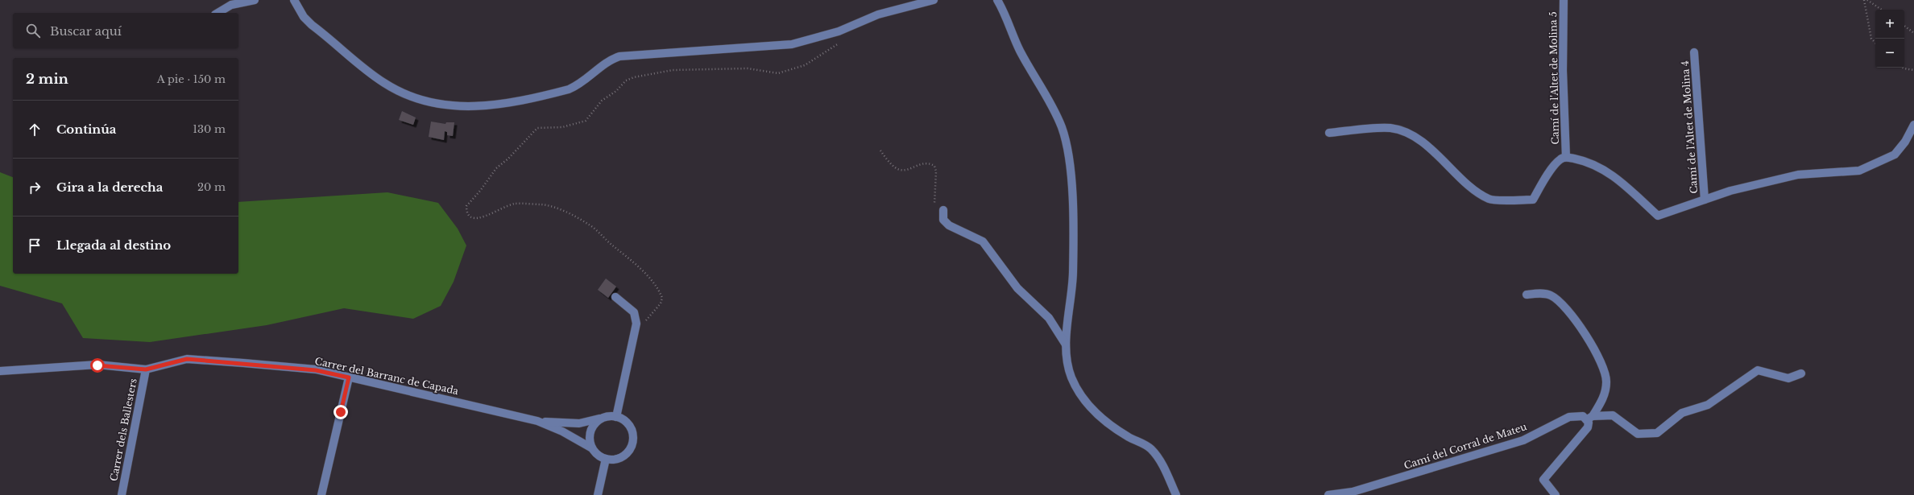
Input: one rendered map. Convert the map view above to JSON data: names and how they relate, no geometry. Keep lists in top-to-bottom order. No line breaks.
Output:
{"streets":{"street":["Camí de l'Altet de Molina 5","Camí de l'Altet de Molina 4","Carrer del Barranc de Capada","Carrer dels Ballesters","Camí del Corral de Mateu"]},"crossings":[["Carrer del Barranc de Capada","Carrer dels Ballesters"]],"page":{"map_buttons":["+","−"],"search":"Buscar aquí","heading":["2 min","A pie · 150 m"],"list":[["Continúa","130 m"],["Gira a la derecha","20 m"],"Llegada al destino"]}}
